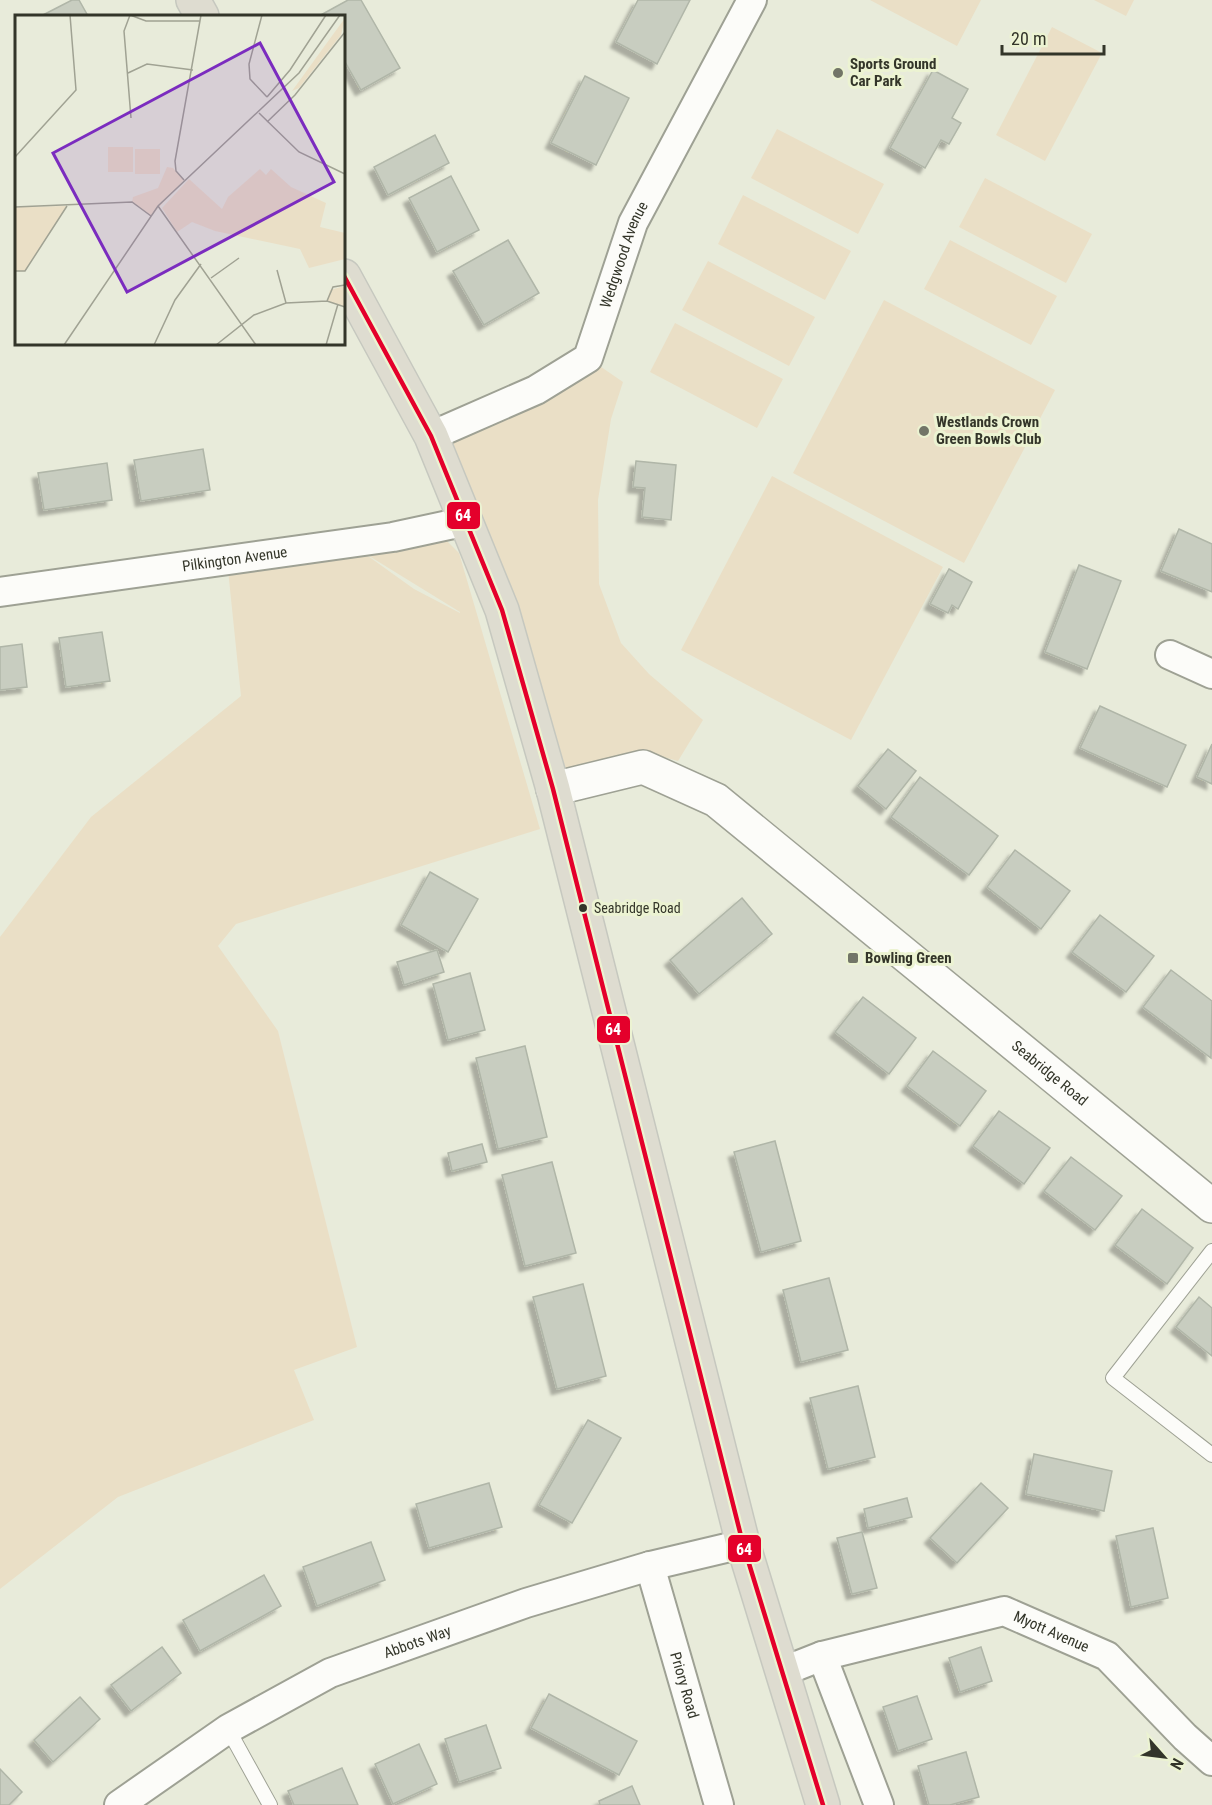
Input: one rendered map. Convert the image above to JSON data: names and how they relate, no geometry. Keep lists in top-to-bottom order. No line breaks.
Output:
{"streets":{"main road":["Seabridge Road"],"street":["Wedgwood Avenue","Pilkington Avenue","Myott Avenue","Abbots Way","Priory Road"]},"crossings":[["Abbots Way","Priory Road"]],"places":{"other":["Sports Ground Car Park","Westlands Crown Green Bowls Club","Seabridge Road"],"transit":["Bowling Green"]},"lines":["transit line 64"],"scale_bar":"20 m","north":"bottom right"}
